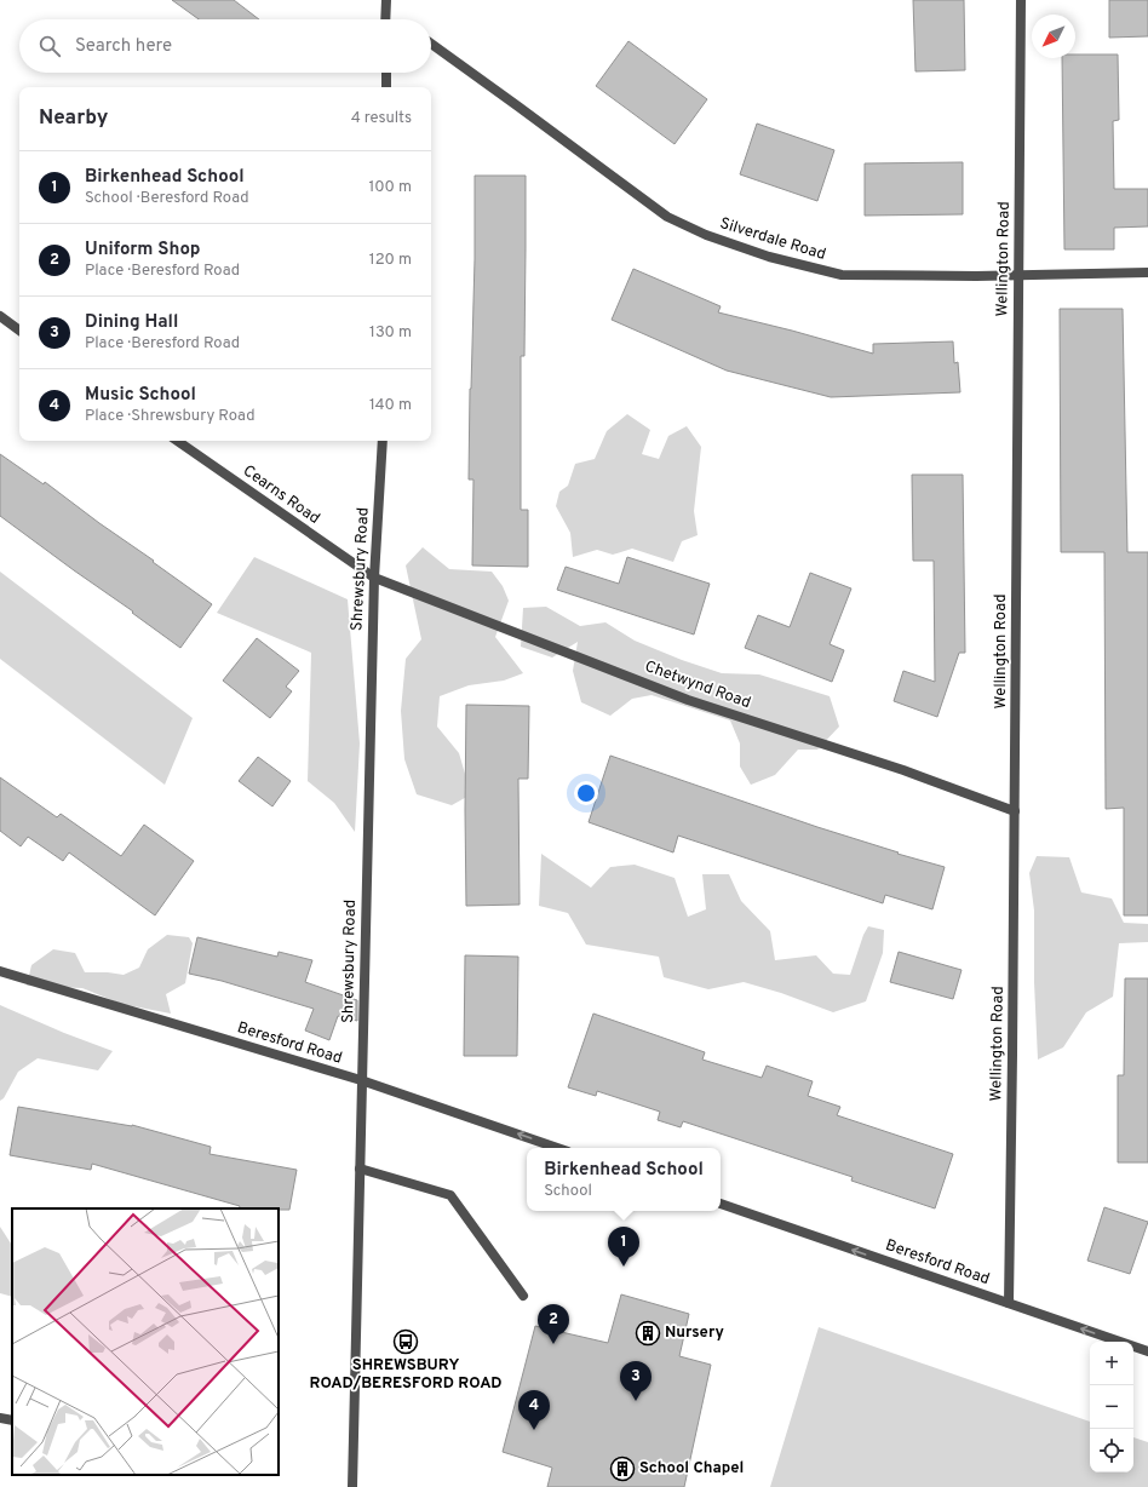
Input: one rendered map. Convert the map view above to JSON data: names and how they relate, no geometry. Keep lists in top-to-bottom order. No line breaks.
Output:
{"streets":{"street":["Silverdale Road","Wellington Road","Cearns Road","Shrewsbury Road","Chetwynd Road","Beresford Road"]},"crossings":[["Silverdale Road","Wellington Road"],["Wellington Road","Chetwynd Road"],["Wellington Road","Beresford Road"],["Cearns Road","Shrewsbury Road"],["Cearns Road","Chetwynd Road"],["Shrewsbury Road","Chetwynd Road"],["Shrewsbury Road","Beresford Road"]],"one_way":["Beresford Road"],"places":{"building":["Nursery","School Chapel"],"bus stop":["SHREWSBURY ROAD/BERESFORD ROAD"]},"north":"bottom left","page":{"search":"Search here","heading":["Nearby","4 results"],"list":[{"mark":"1","name":"Birkenhead School","note":"School · Beresford Road","value":"100 m"},{"mark":"2","name":"Uniform Shop","note":"Place · Beresford Road","value":"120 m"},{"mark":"3","name":"Dining Hall","note":"Place · Beresford Road","value":"130 m"},{"mark":"4","name":"Music School","note":"Place · Shrewsbury Road","value":"140 m"}],"popup":["Birkenhead School","School"],"pins":["1","2","3","4"],"map_buttons":["+","−"]}}
